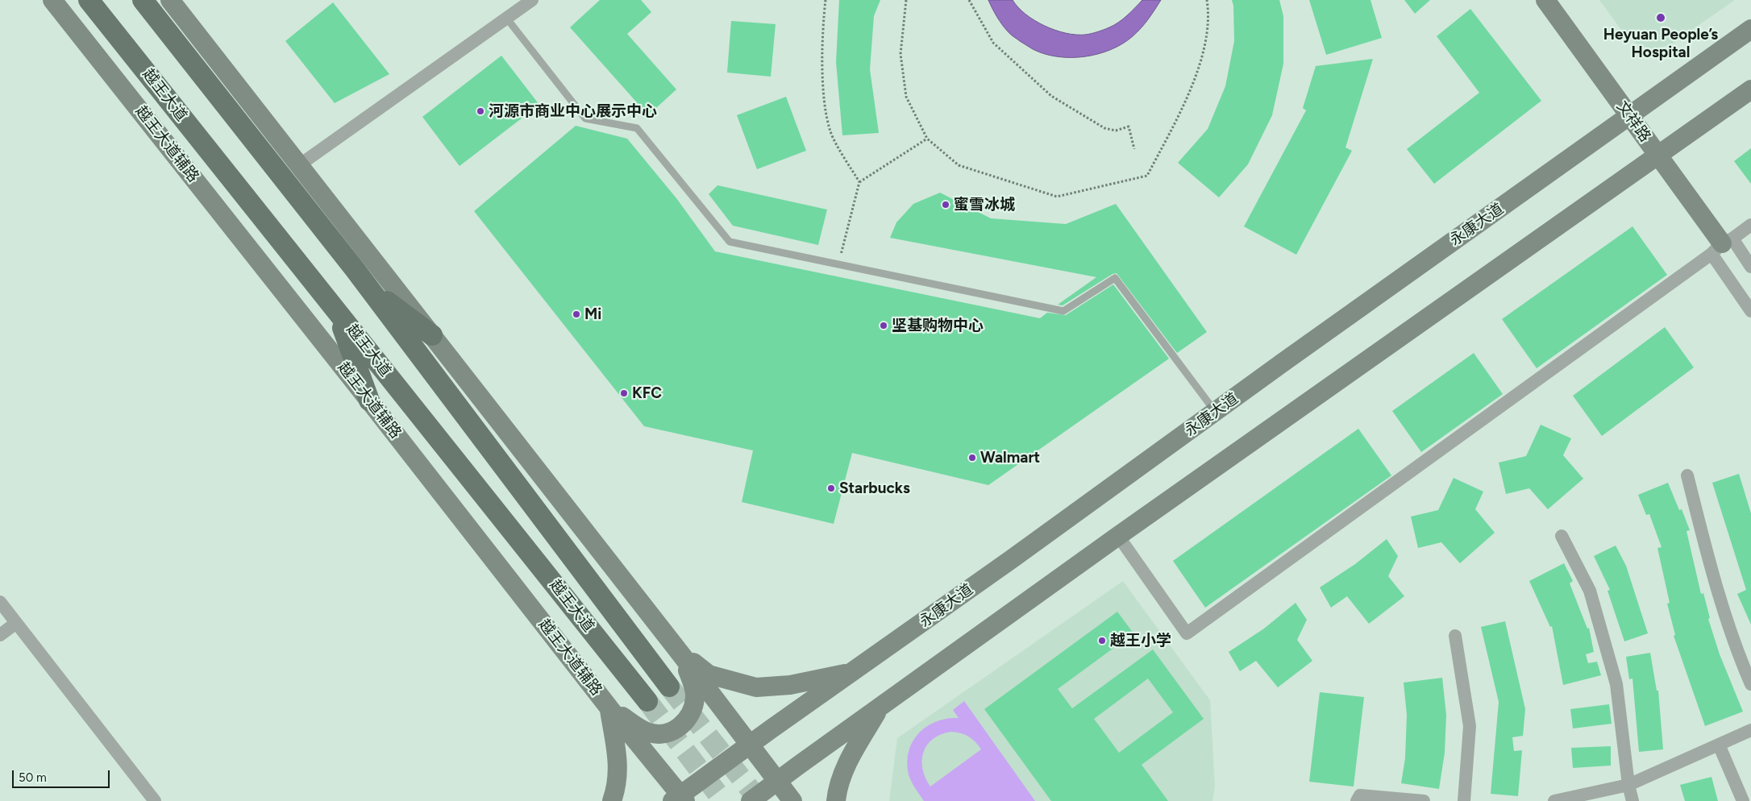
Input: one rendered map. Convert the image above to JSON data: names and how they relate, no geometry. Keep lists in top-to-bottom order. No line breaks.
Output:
{"streets":{"main road":["越王大道","文祥路","越王大道辅路","永康大道"]},"crossings":[["文祥路","永康大道"],["越王大道辅路","永康大道"]],"places":["Heyuan People’s Hospital","河源市商业中心展示中心","蜜雪冰城","Mi","坚基购物中心","KFC","Walmart","Starbucks","越王小学"],"scale_bar":"50 m"}
